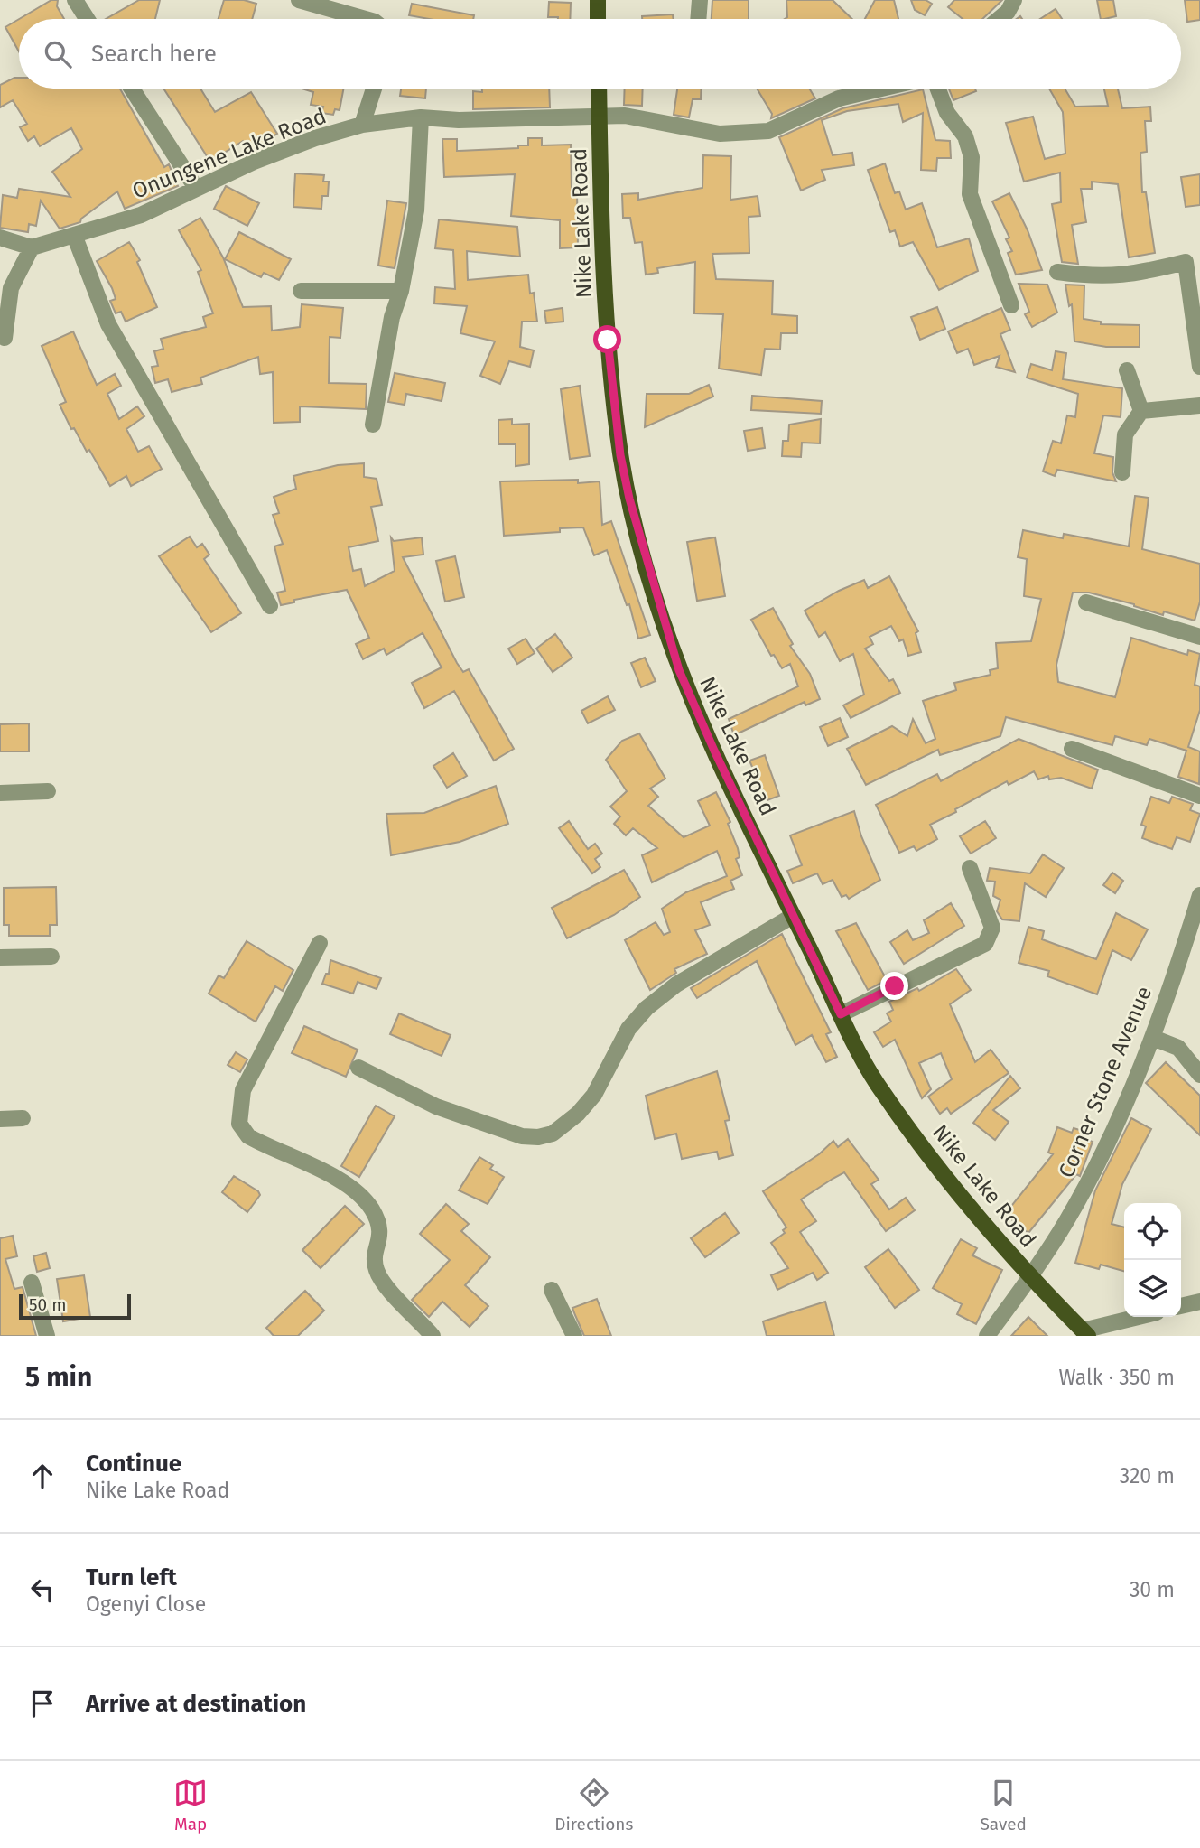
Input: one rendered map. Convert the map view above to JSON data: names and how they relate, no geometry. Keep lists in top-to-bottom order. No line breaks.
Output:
{"streets":{"main road":["Nike Lake Road"],"street":["Onungene Lake Road","Corner Stone Avenue"]},"crossings":[["Onungene Lake Road","Nike Lake Road"],["Nike Lake Road","Corner Stone Avenue"]],"scale_bar":"50 m","page":{"search":"Search here","scale":"50 m","heading":["5 min","Walk · 350 m"],"list":[["Continue","Nike Lake Road","320 m"],["Turn left","Ogenyi Close","30 m"],"Arrive at destination"],"nav":["Map","Directions","Saved"]}}
